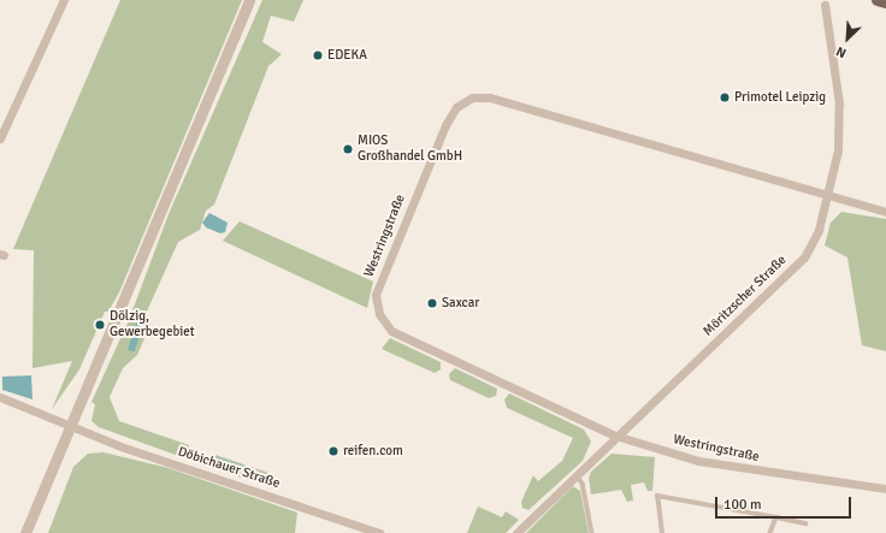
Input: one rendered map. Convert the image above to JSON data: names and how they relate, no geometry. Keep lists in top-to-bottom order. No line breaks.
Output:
{"streets":{"street":["Westringstraße","Möritzscher Straße","Döbichauer Straße"]},"crossings":[["Westringstraße","Möritzscher Straße"]],"places":["EDEKA","Primotel Leipzig","MIOS Großhandel GmbH","Saxcar","Dölzig, Gewerbegebiet","reifen.com"],"scale_bar":"100 m","north":"bottom left"}
